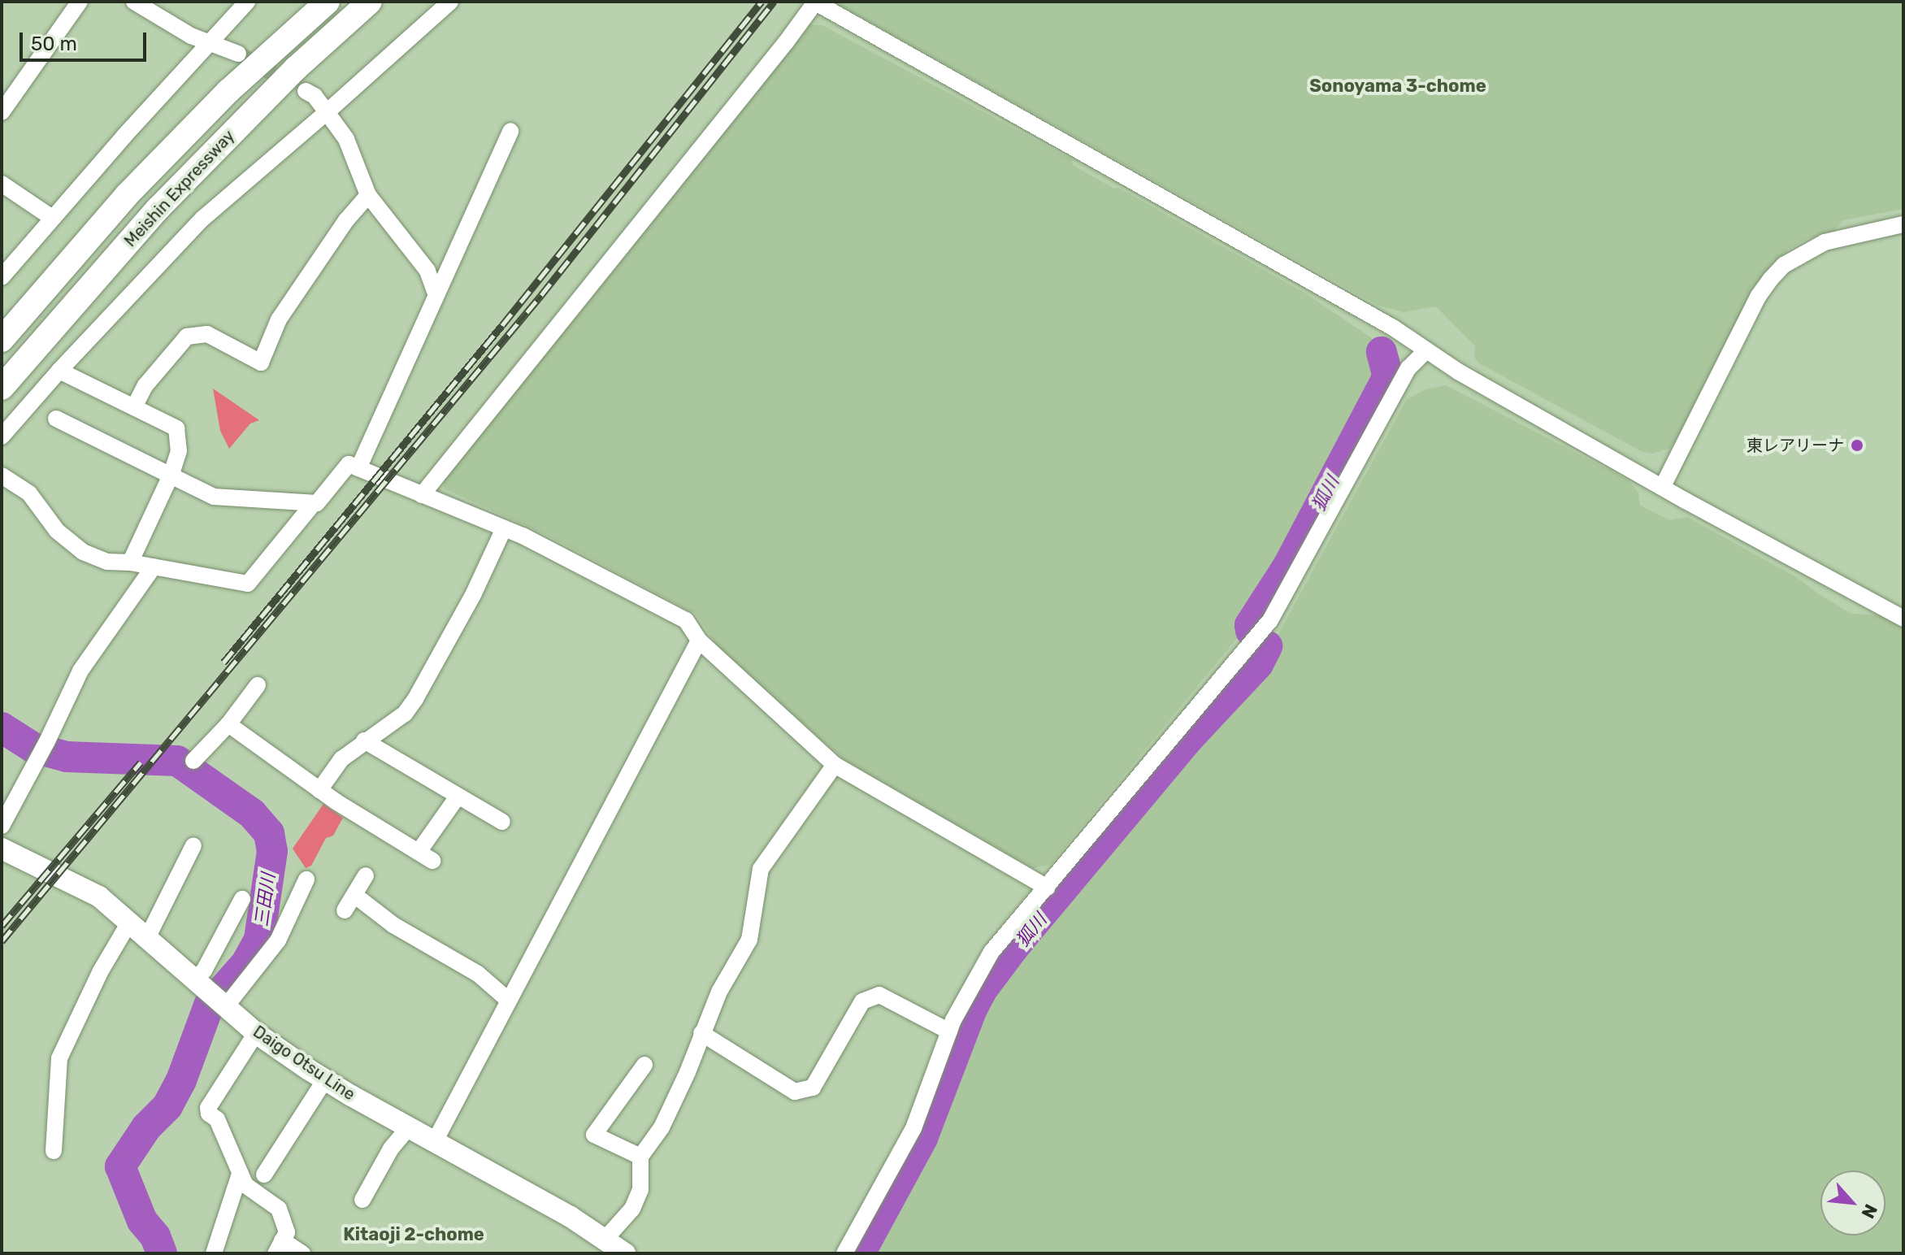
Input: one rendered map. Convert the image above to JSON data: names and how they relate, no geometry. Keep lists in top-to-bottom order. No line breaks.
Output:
{"streets":{"highway":["Meishin Expressway"],"main road":["Daigo Otsu Line"]},"districts":["Sonoyama 3-chome","Kitaoji 2-chome"],"water":["狐川","三田川"],"places":["東レアリーナ"],"scale_bar":"50 m","north":"bottom right"}
